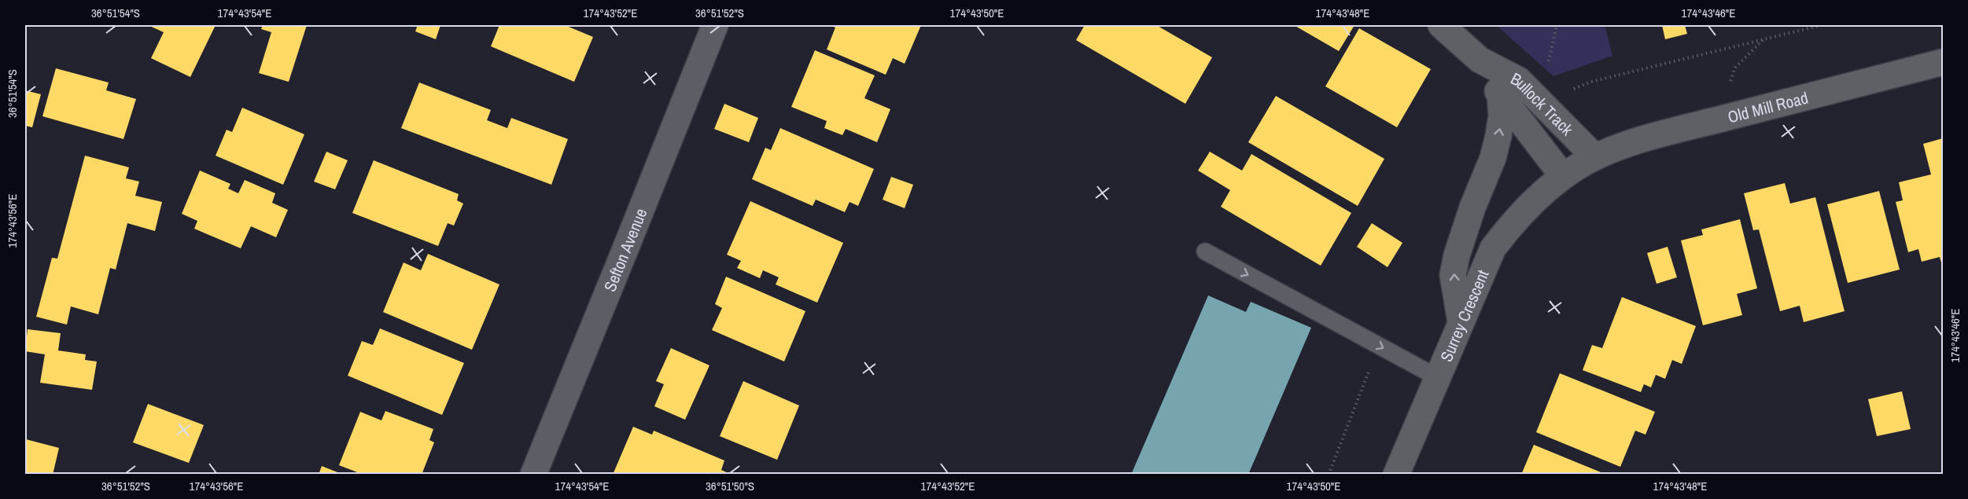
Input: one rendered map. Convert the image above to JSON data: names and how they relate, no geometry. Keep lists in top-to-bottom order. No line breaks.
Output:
{"streets":{"main road":["Bullock Track","Old Mill Road","Surrey Crescent"],"street":["Sefton Avenue"]},"crossings":[["Bullock Track","Old Mill Road"],["Bullock Track","Surrey Crescent"],["Old Mill Road","Surrey Crescent"]],"coordinates":["36°51'54\"S","174°43'54\"E","174°43'52\"E","36°51'52\"S","174°43'50\"E","174°43'48\"E","174°43'46\"E","174°43'56\"E","36°51'50\"S"]}
